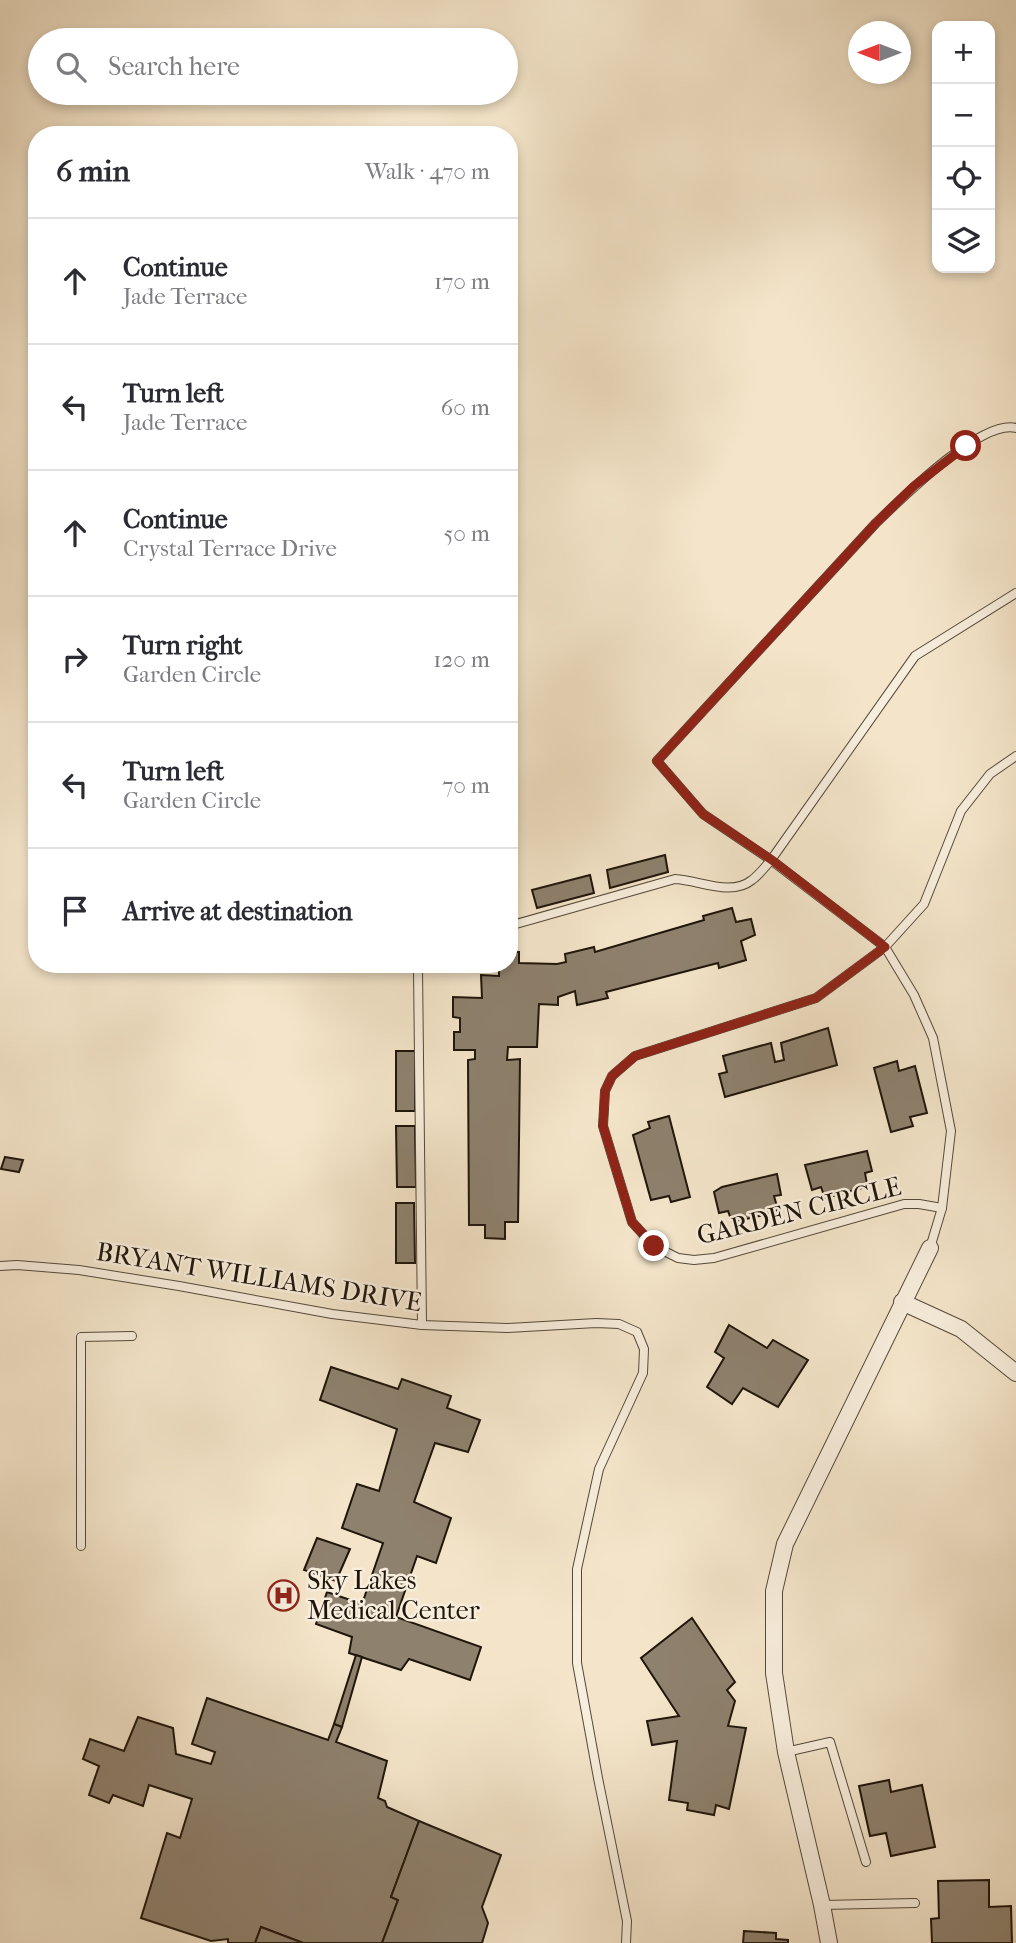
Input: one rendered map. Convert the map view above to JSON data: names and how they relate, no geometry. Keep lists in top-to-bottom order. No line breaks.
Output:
{"streets":{"lane":["GARDEN CIRCLE","BRYANT WILLIAMS DRIVE"]},"places":{"hospital":["Sky Lakes Medical Center"]},"north":"left","page":{"map_buttons":["+","−"],"search":"Search here","heading":["6 min","Walk · 470 m"],"list":[["Continue","Jade Terrace","170 m"],["Turn left","Jade Terrace","60 m"],["Continue","Crystal Terrace Drive","50 m"],["Turn right","Garden Circle","120 m"],["Turn left","Garden Circle","70 m"],"Arrive at destination"]}}
